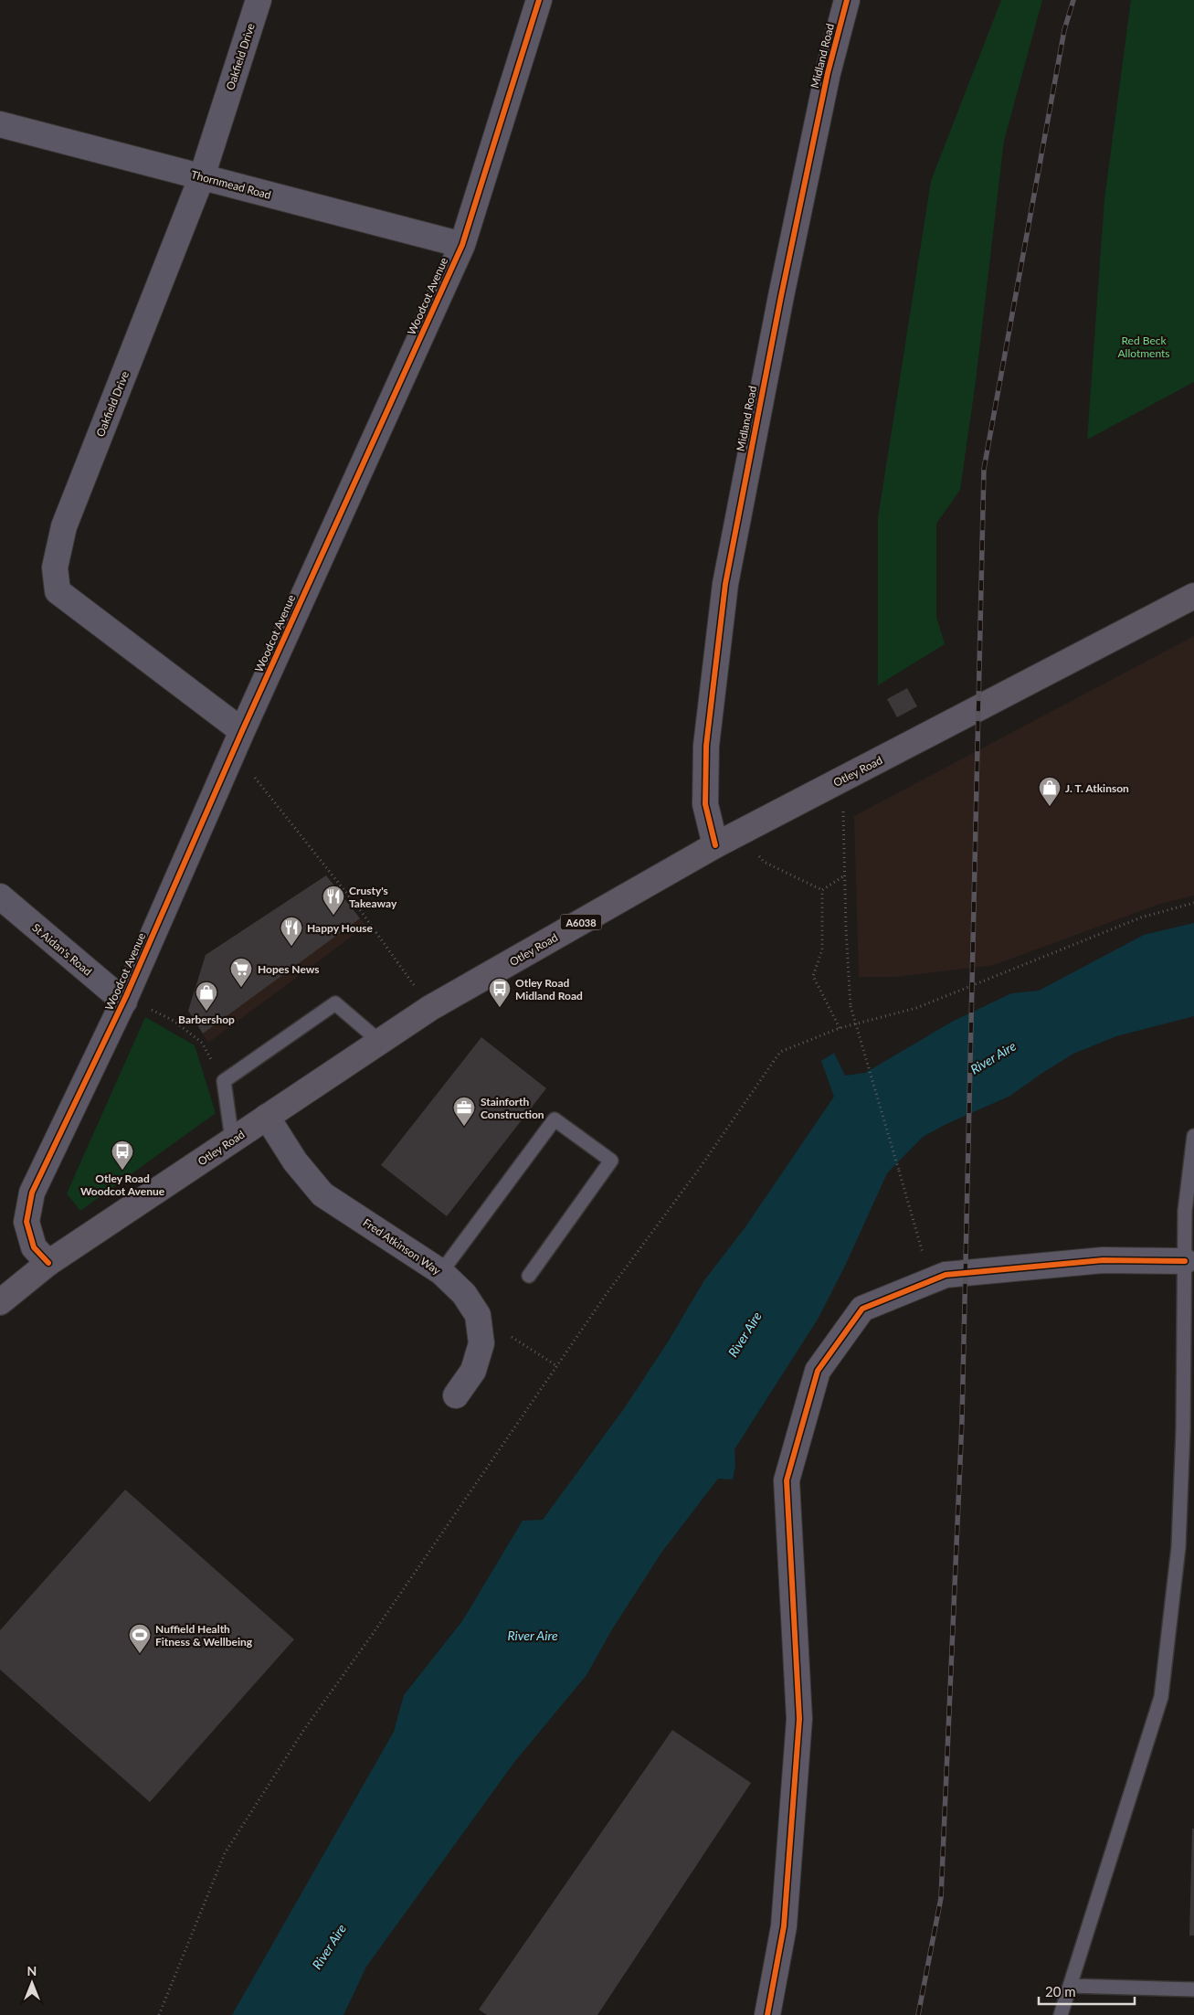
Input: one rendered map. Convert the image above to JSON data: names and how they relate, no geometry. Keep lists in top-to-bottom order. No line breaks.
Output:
{"streets":{"main road":["Otley Road","A6038"],"street":["Midland Road","Oakfield Drive","Thornmead Road","Woodcot Avenue","St Aidan's Road","Fred Atkinson Way"]},"crossings":[["Midland Road","Otley Road"],["Oakfield Drive","Thornmead Road"],["Oakfield Drive","Woodcot Avenue"],["Thornmead Road","Woodcot Avenue"],["Woodcot Avenue","Otley Road"],["Woodcot Avenue","St Aidan's Road"],["Otley Road","Fred Atkinson Way"]],"water":["River Aire"],"parks":["Red Beck Allotments"],"places":{"shop":["J. T. Atkinson","Barbershop"],"restaurant":["Crusty's Takeaway","Happy House"],"supermarket":["Hopes News"],"bus stop":["Otley Road Midland Road","Otley Road Woodcot Avenue"],"office":["Stainforth Construction"],"sports":["Nuffield Health Fitness & Wellbeing"]},"scale_bar":"20 m","north":"top"}
